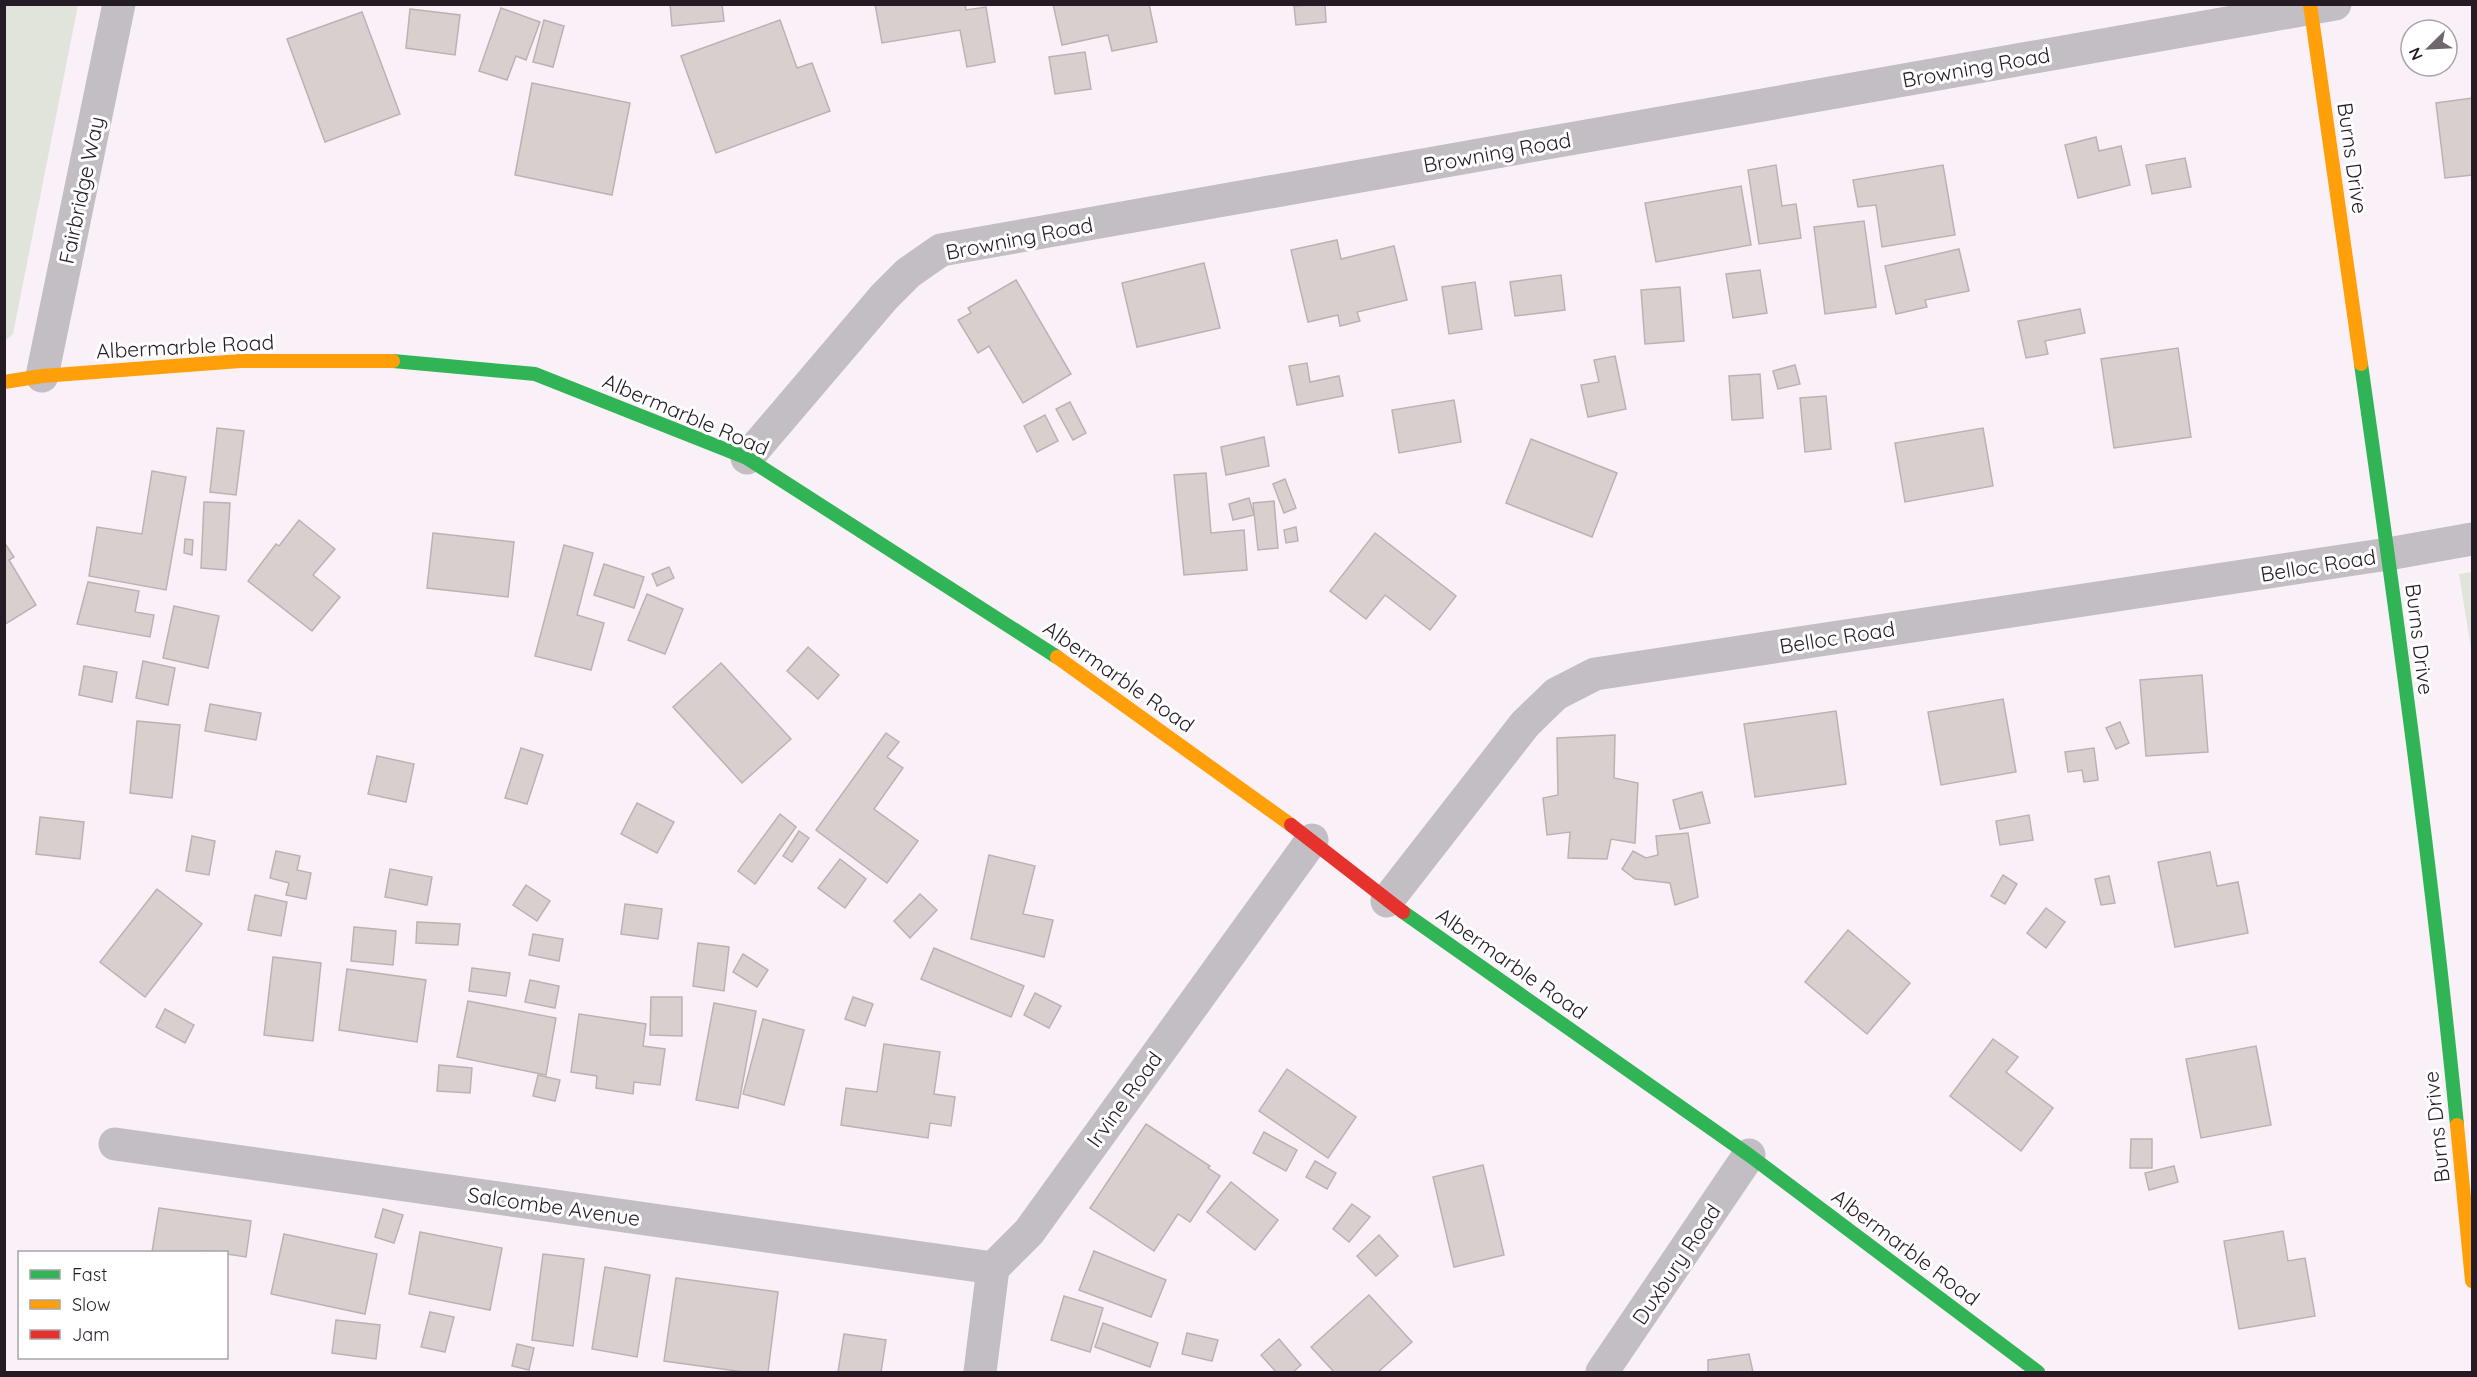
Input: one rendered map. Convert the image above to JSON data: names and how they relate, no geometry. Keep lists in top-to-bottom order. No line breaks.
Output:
{"streets":{"street":["Browning Road","Burns Drive","Fairbridge Way","Albermarble Road","Belloc Road","Irvine Road","Salcombe Avenue","Duxbury Road"]},"crossings":[["Browning Road","Burns Drive"],["Browning Road","Albermarble Road"],["Burns Drive","Belloc Road"],["Fairbridge Way","Albermarble Road"],["Albermarble Road","Belloc Road"],["Albermarble Road","Irvine Road"],["Albermarble Road","Duxbury Road"],["Irvine Road","Salcombe Avenue"]],"legend":["Fast","Slow","Jam"],"north":"bottom left"}
